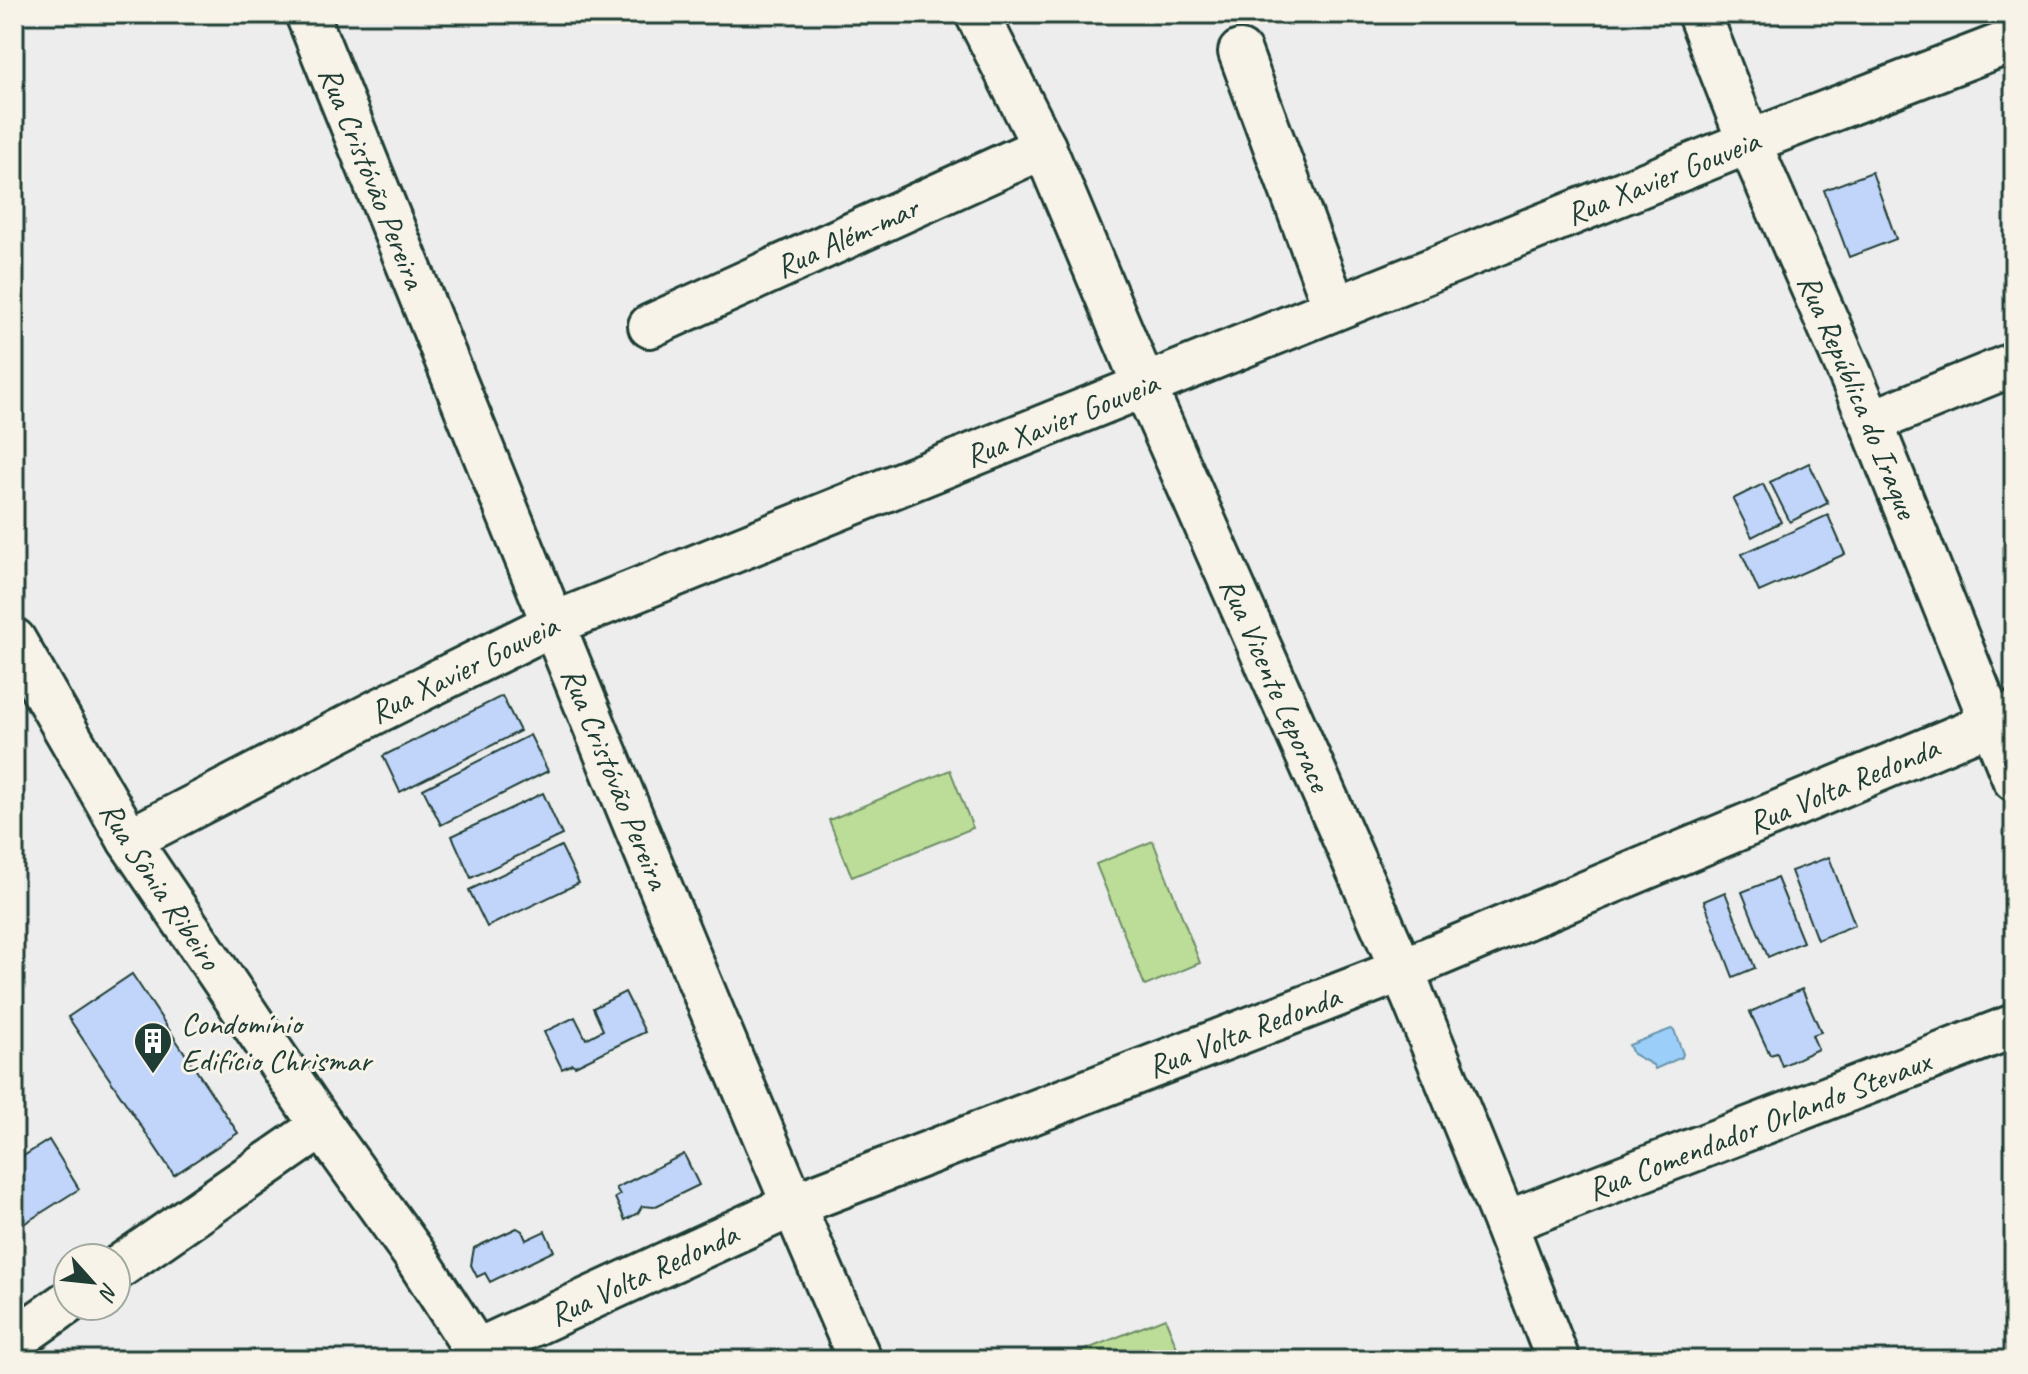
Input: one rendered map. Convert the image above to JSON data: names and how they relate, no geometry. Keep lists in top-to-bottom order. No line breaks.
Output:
{"streets":{"street":["Rua Xavier Gouveia","Rua Cristóvão Pereira","Rua Além-mar","Rua República do Iraque","Rua Vicente Leporace","Rua Volta Redonda","Rua Sônia Ribeiro","Rua Comendador Orlando Stevaux"]},"crossings":[["Rua Xavier Gouveia","Rua Cristóvão Pereira"],["Rua Xavier Gouveia","Rua República do Iraque"],["Rua Xavier Gouveia","Rua Vicente Leporace"],["Rua Xavier Gouveia","Rua Sônia Ribeiro"],["Rua Cristóvão Pereira","Rua Volta Redonda"],["Rua Além-mar","Rua Vicente Leporace"],["Rua República do Iraque","Rua Volta Redonda"],["Rua Vicente Leporace","Rua Volta Redonda"],["Rua Vicente Leporace","Rua Comendador Orlando Stevaux"],["Rua Volta Redonda","Rua Sônia Ribeiro"]],"places":{"building":["Condomínio Edifício Chrismar"]},"north":"bottom right"}
